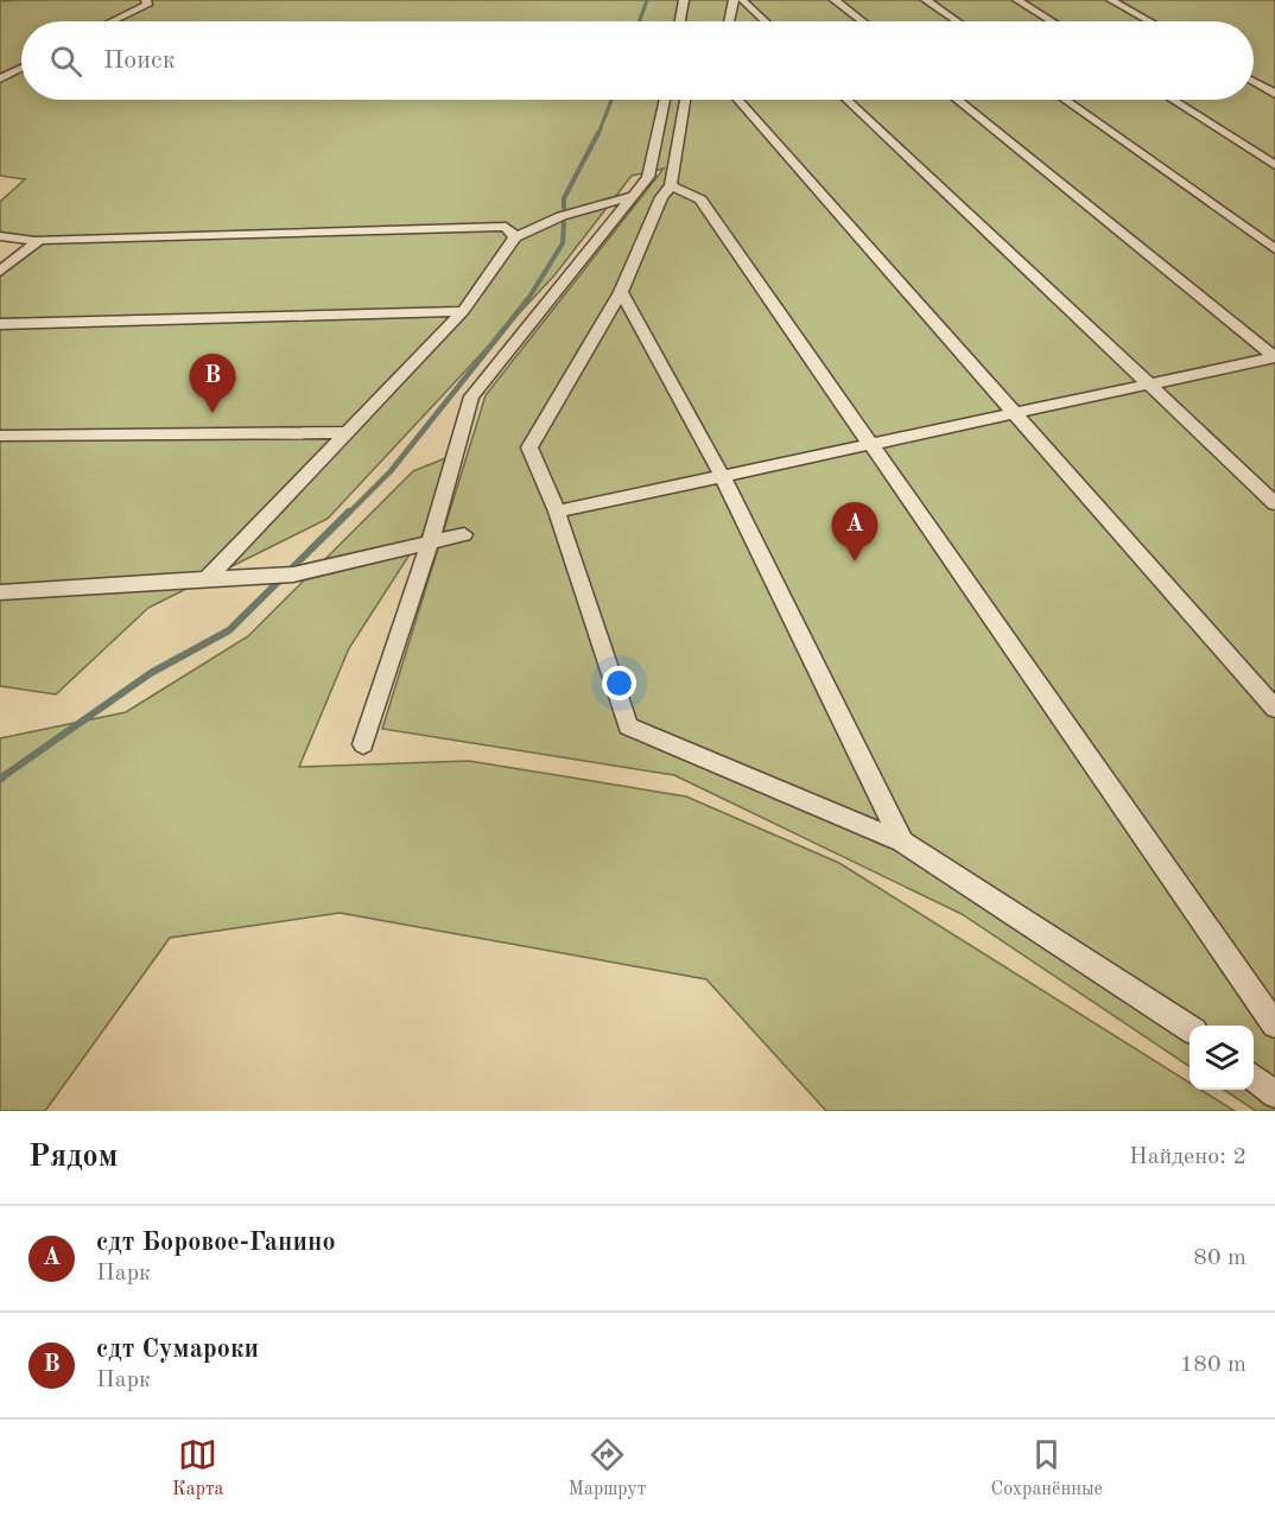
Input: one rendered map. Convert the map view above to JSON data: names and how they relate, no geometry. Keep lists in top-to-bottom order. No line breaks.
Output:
{"page":{"search":"Поиск","pins":["B","A"],"heading":["Рядом","Найдено: 2"],"list":[{"mark":"A","name":"сдт Боровое-Ганино","note":"Парк","value":"80 m"},{"mark":"B","name":"сдт Сумароки","note":"Парк","value":"180 m"}],"nav":["Карта","Маршрут","Сохранённые"]}}
